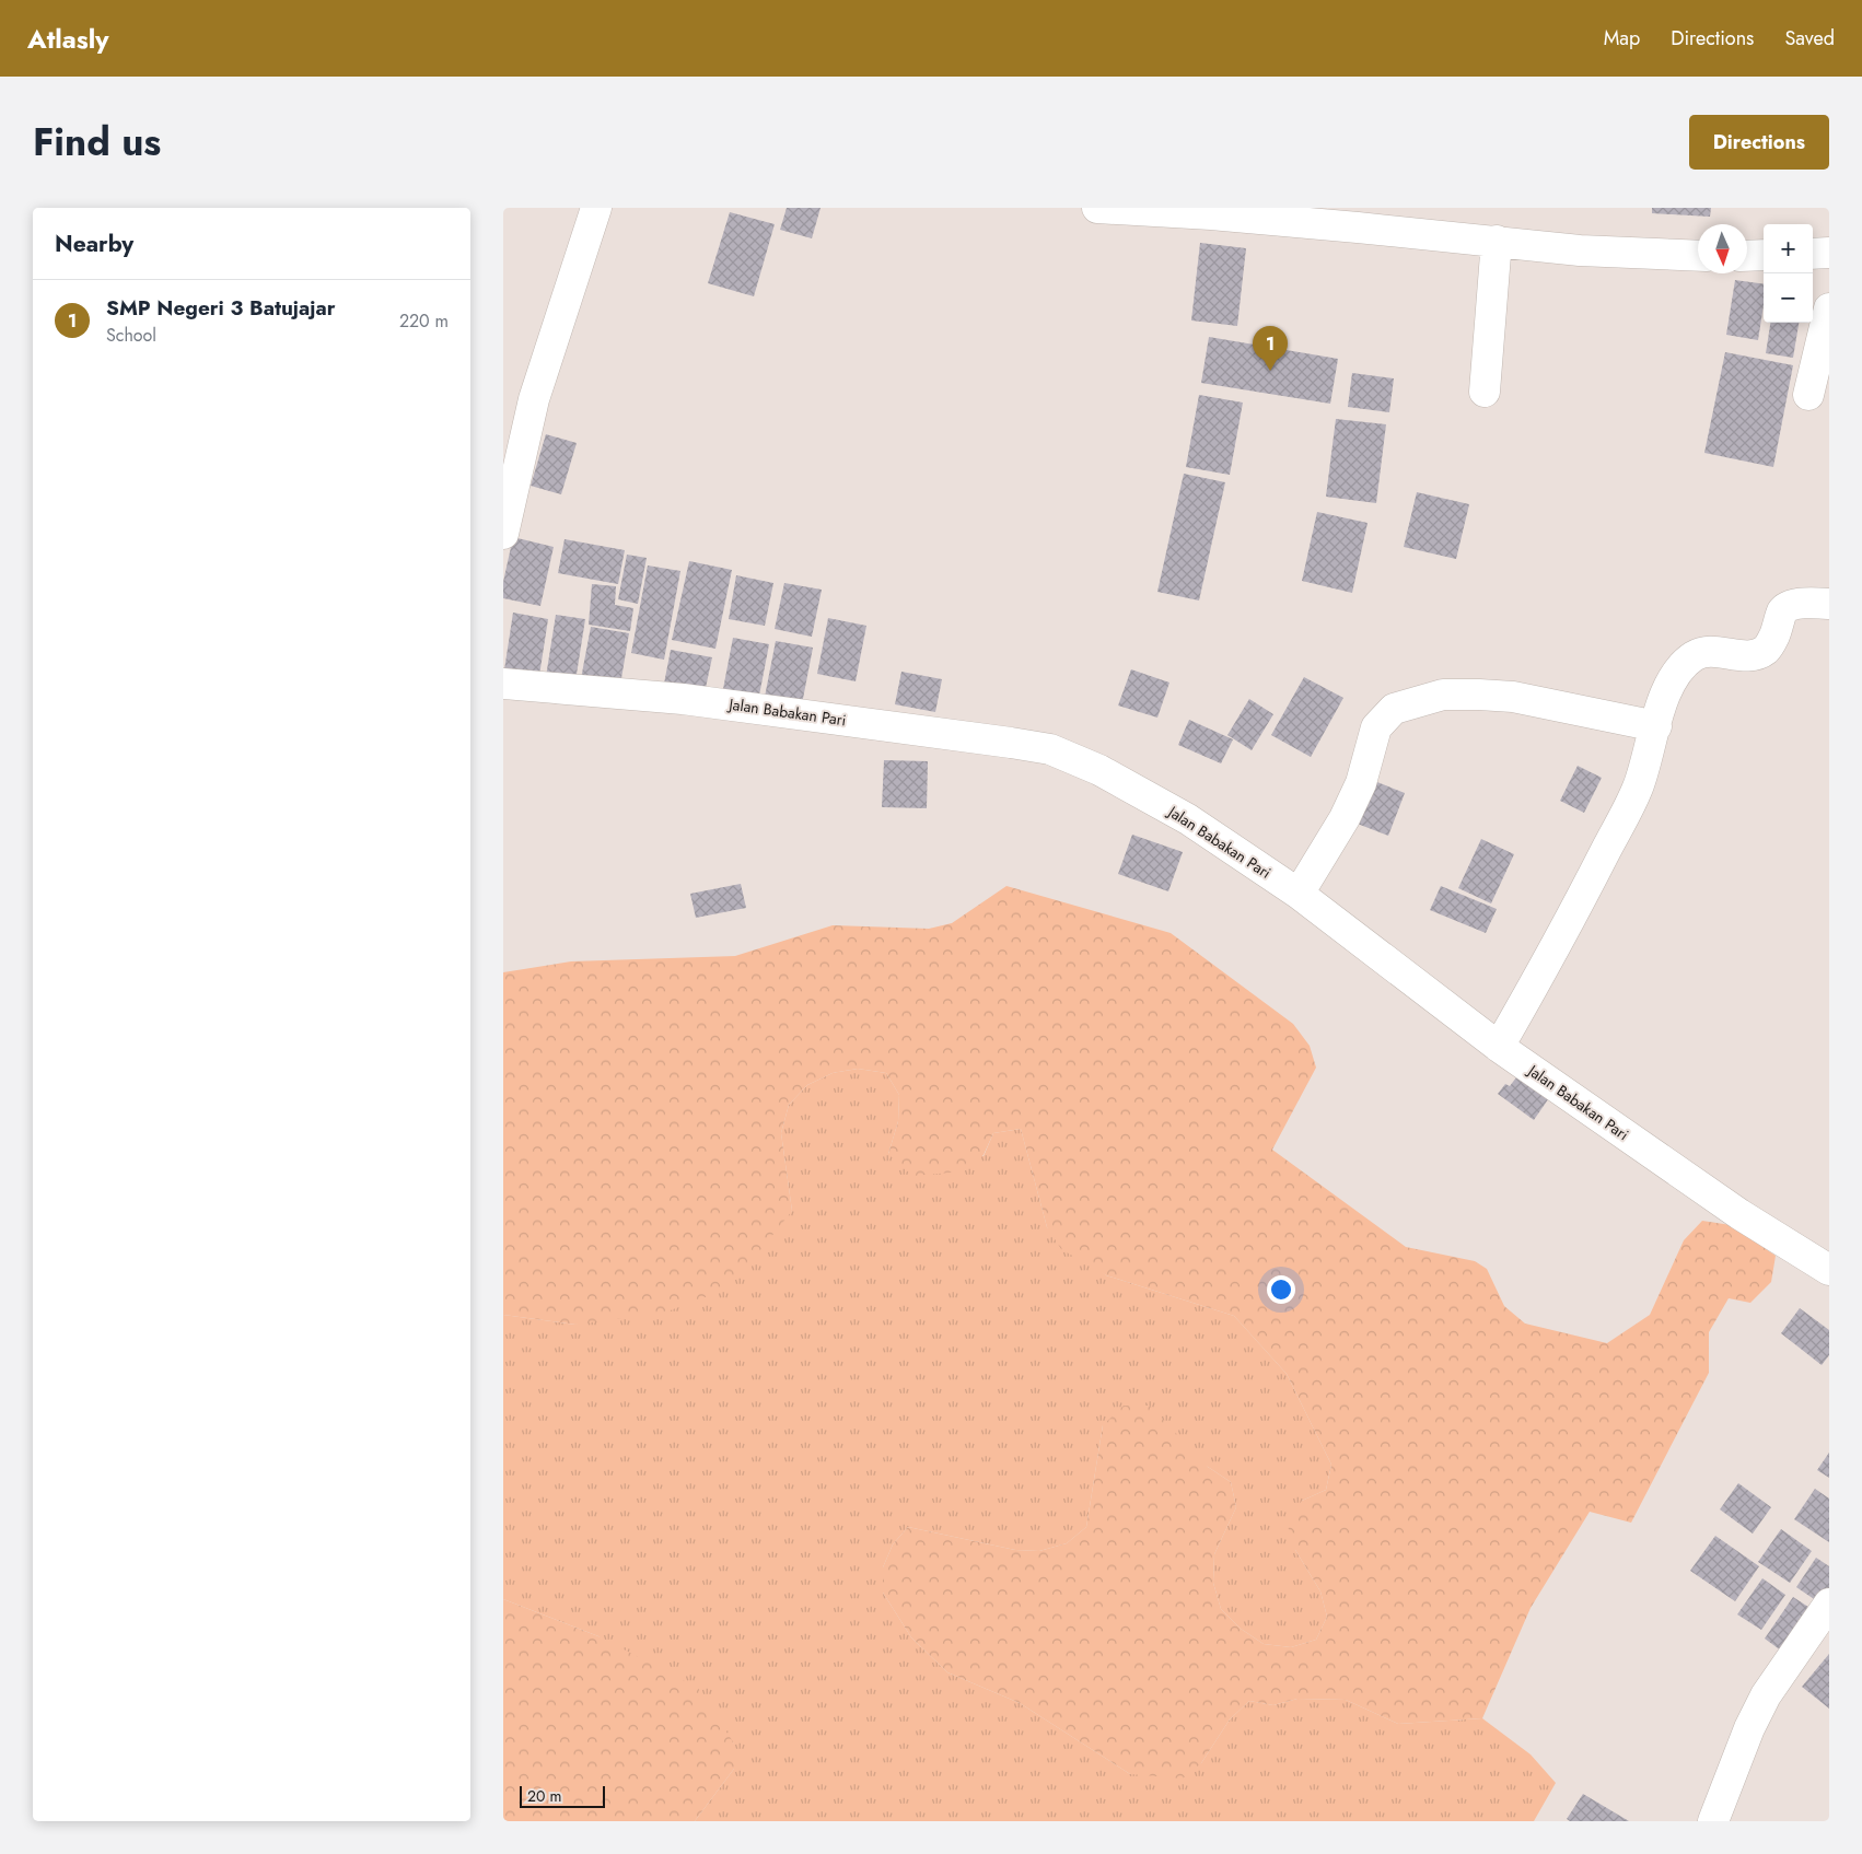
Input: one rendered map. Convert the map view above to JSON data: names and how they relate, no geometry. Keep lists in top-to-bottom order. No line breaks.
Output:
{"streets":{"street":["Jalan Babakan Pari"]},"scale_bar":"20 m","north":"bottom","page":{"header":"Atlasly","nav":["Map","Directions","Saved"],"title":"Find us","buttons":"Directions","heading":"Nearby","map_buttons":["+","−"],"list":[{"mark":"1","name":"SMP Negeri 3 Batujajar","note":"School","value":"220 m"}],"pins":"1","scale":"20 m"}}
